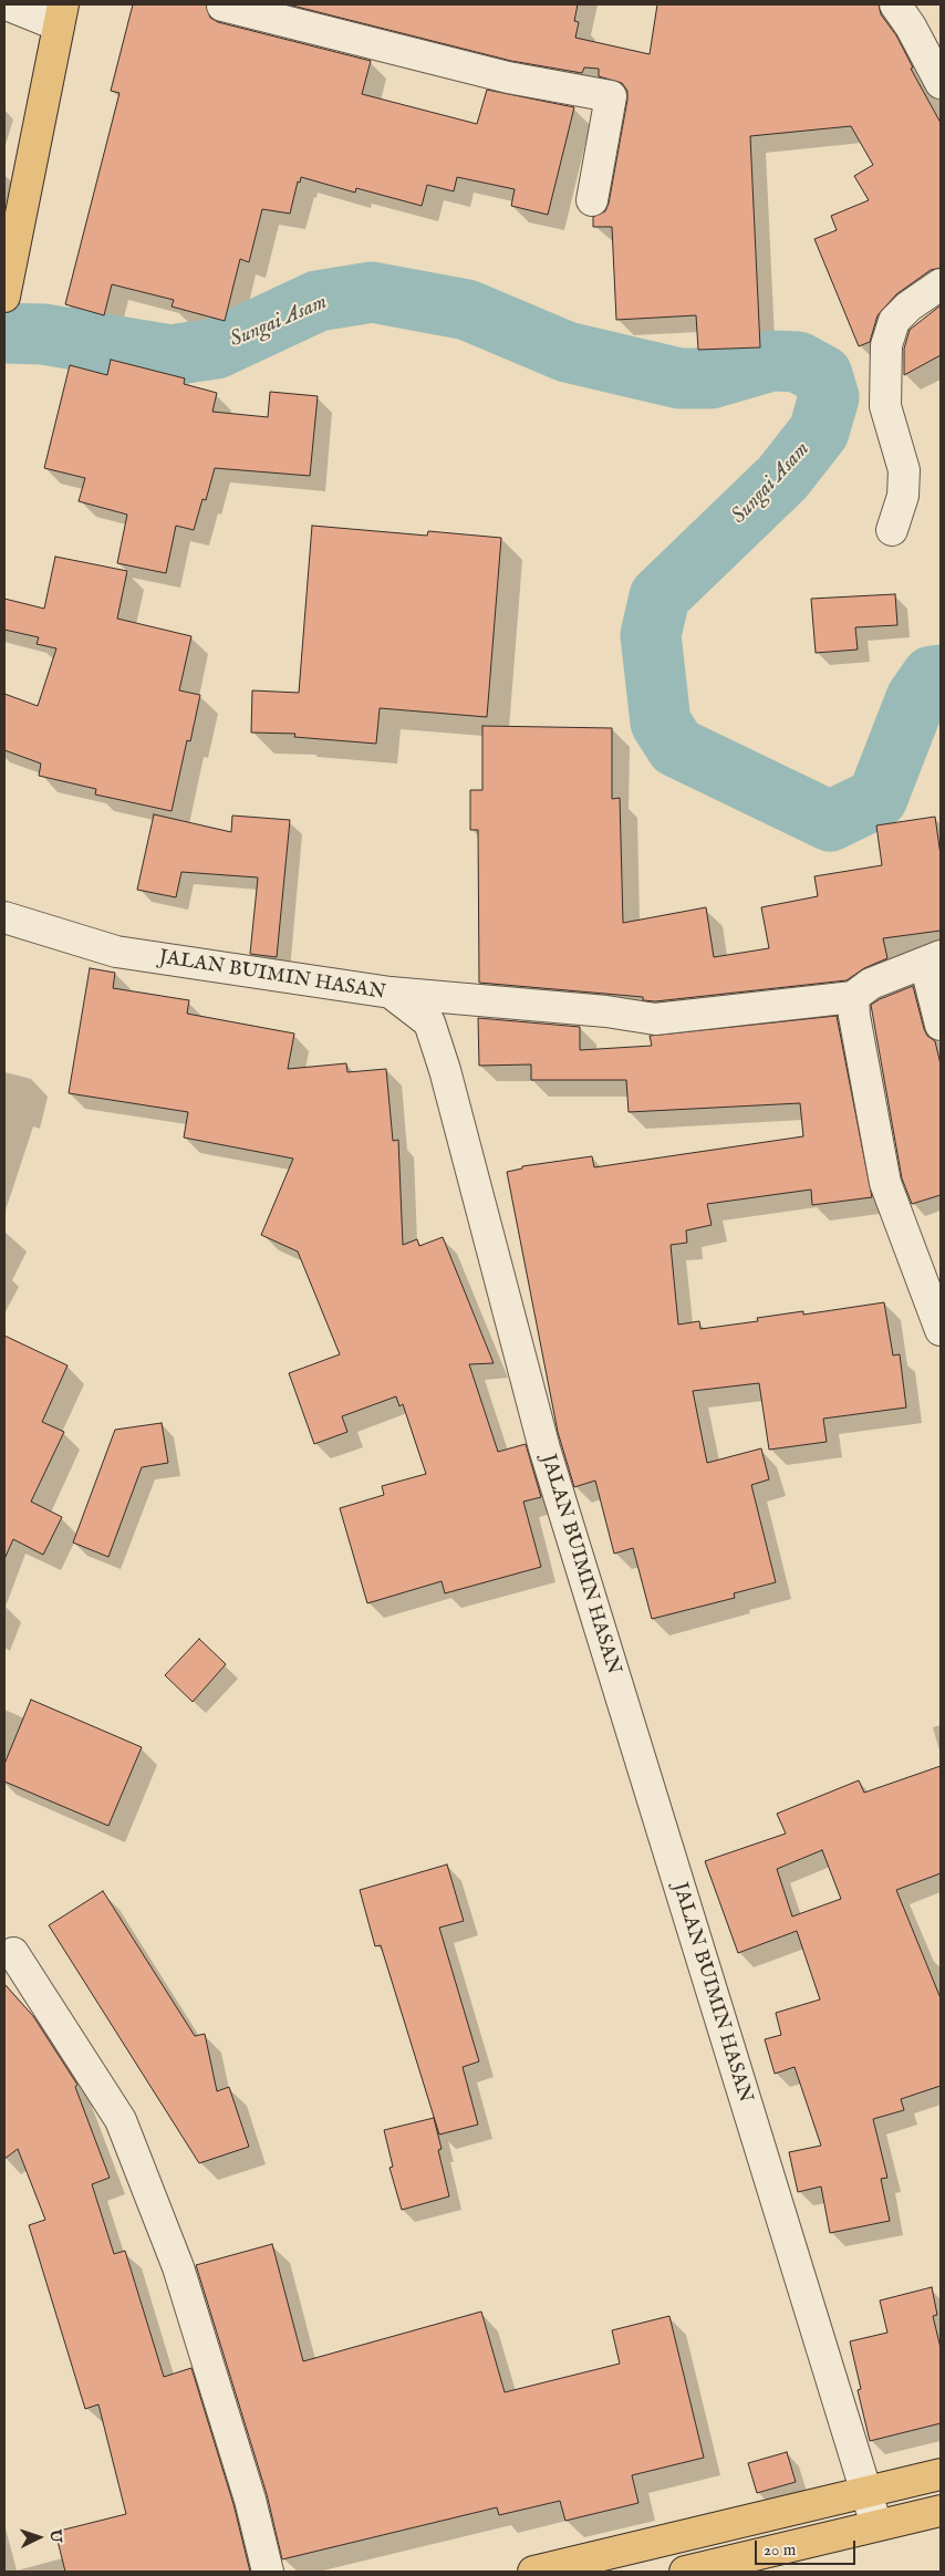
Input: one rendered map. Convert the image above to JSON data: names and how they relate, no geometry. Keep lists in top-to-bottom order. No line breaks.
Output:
{"streets":{"street":["JALAN BUIMIN HASAN"]},"water":["Sungai Asam"],"scale_bar":"20 m","north":"right"}
